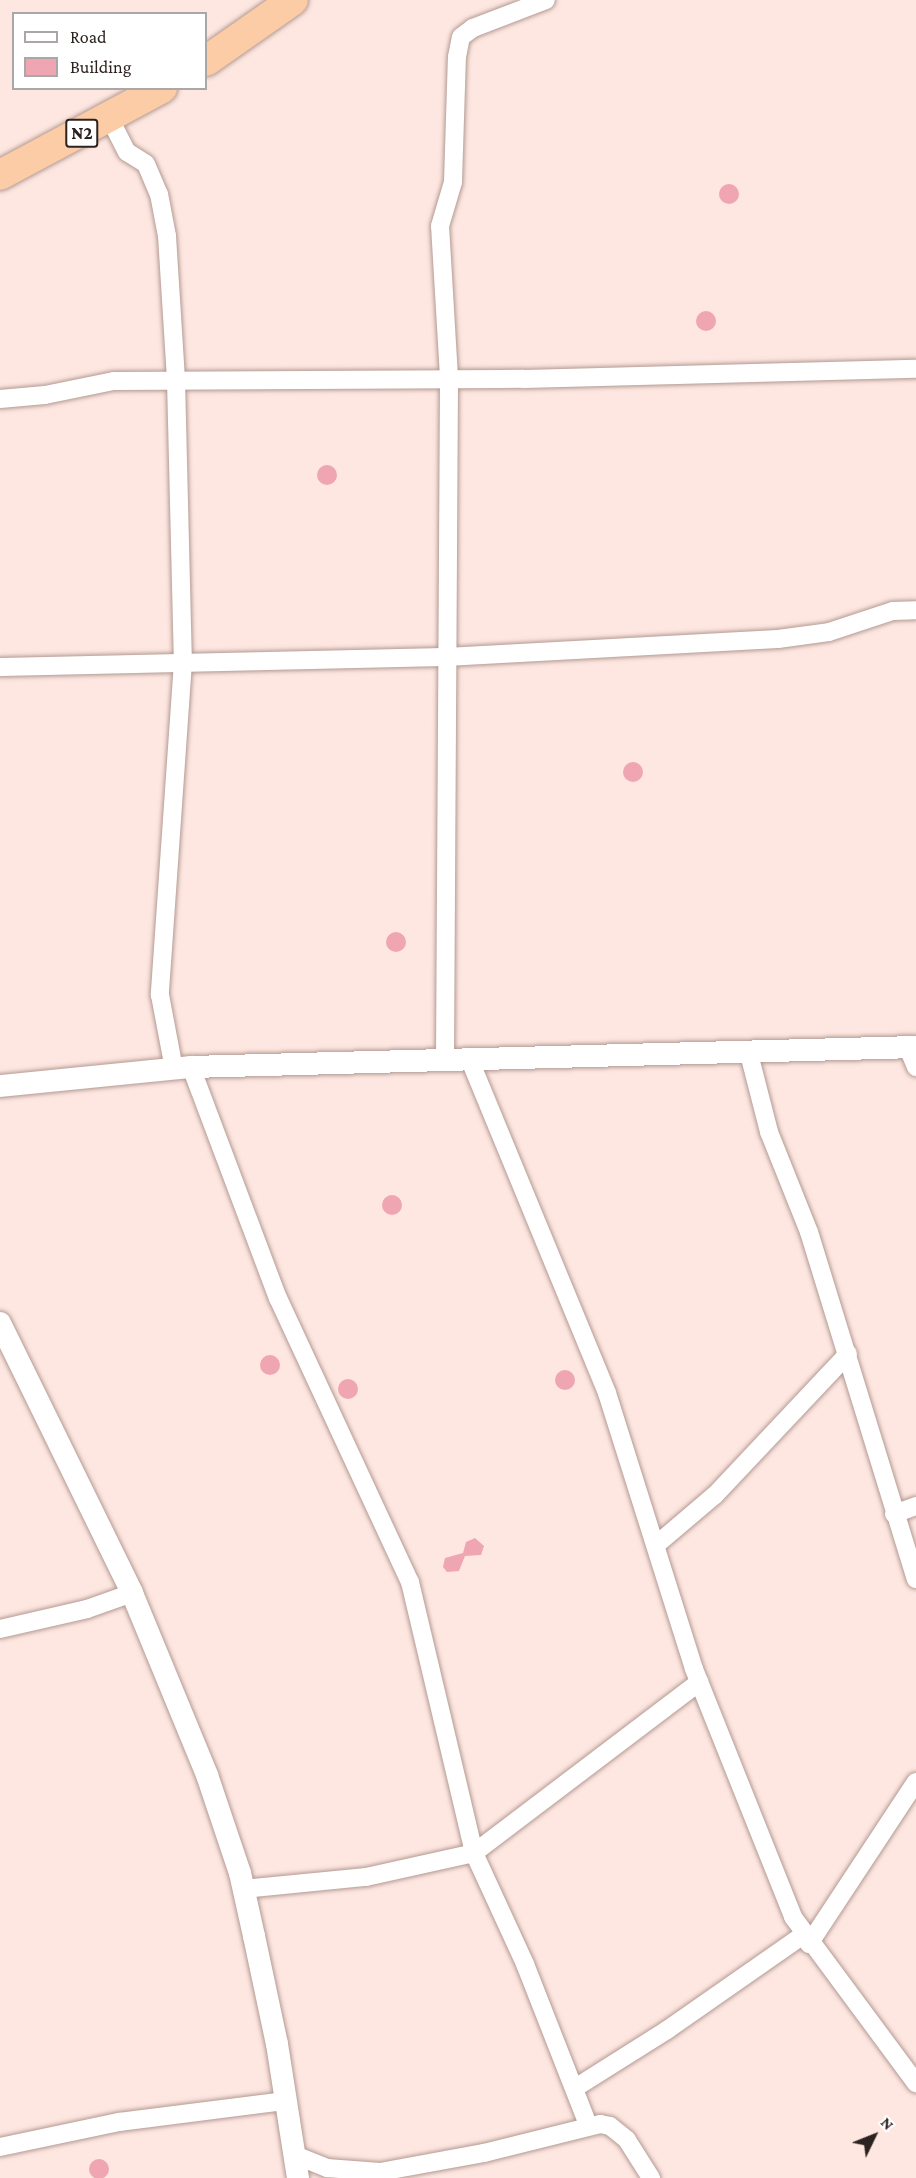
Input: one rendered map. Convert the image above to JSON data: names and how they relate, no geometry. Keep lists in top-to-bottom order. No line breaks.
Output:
{"streets":{"highway":["N2"]},"legend":["Road","Building"],"north":"top right"}
